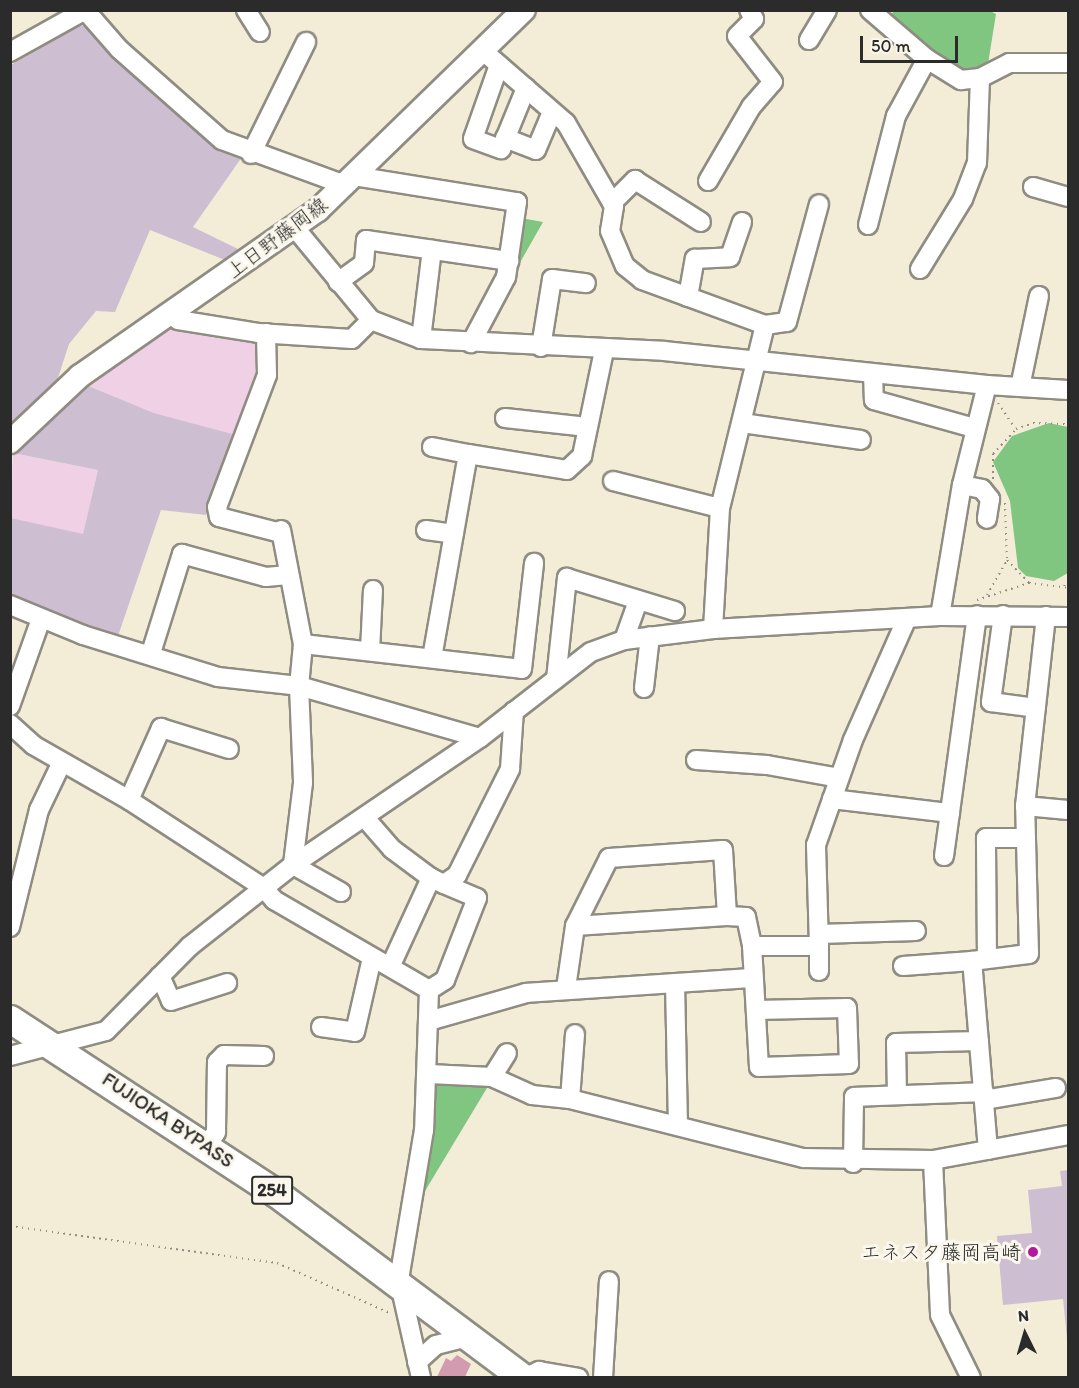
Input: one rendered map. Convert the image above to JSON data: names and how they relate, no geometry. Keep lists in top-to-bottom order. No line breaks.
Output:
{"streets":{"highway":["FUJIOKA BYPASS","254"],"main road":["上日野藤岡線"]},"places":["エネスタ藤岡高崎"],"scale_bar":"50 m","north":"top"}
